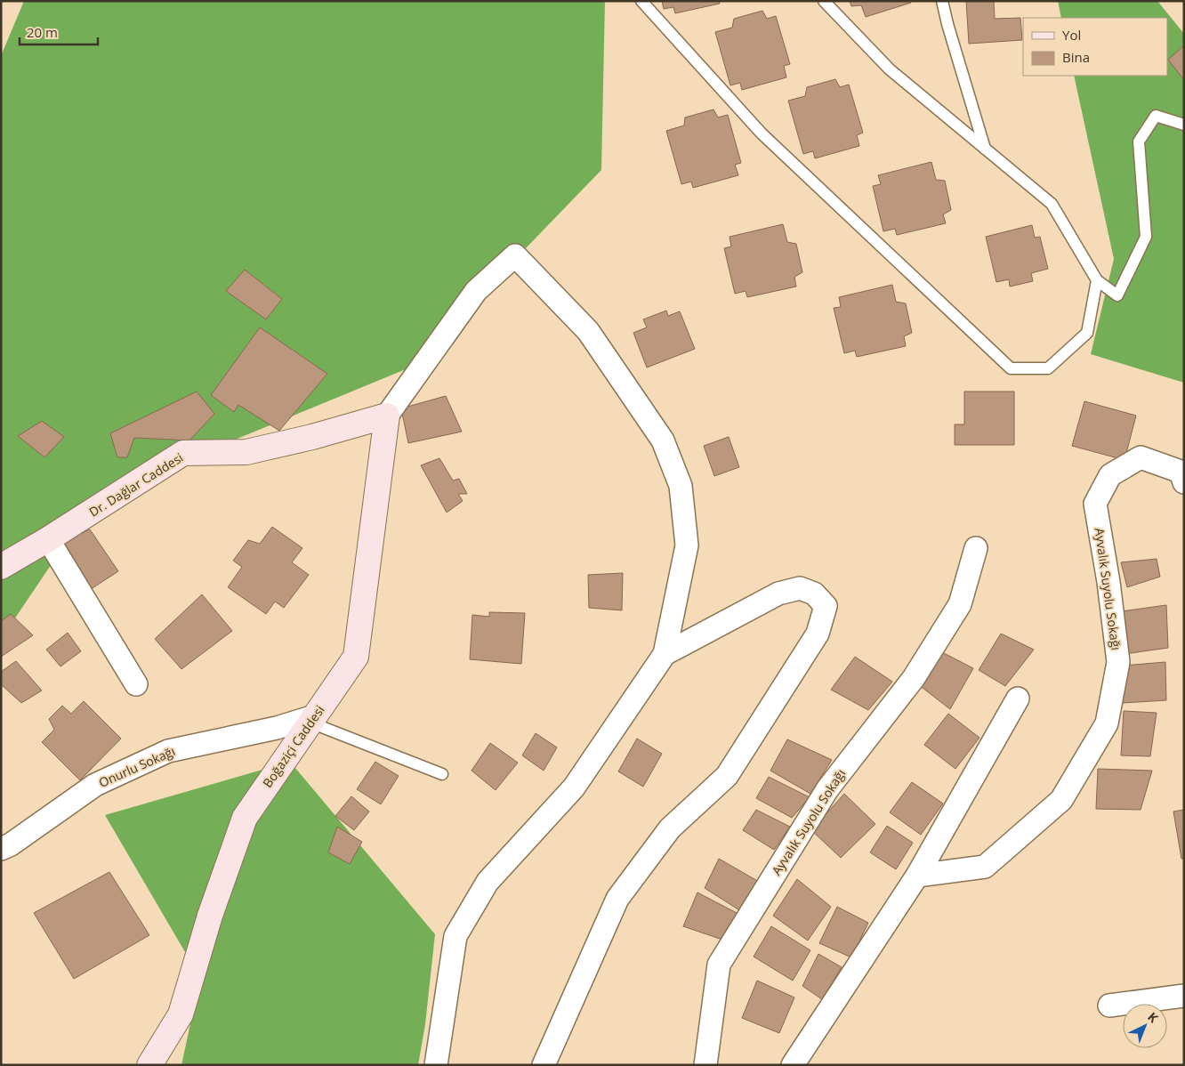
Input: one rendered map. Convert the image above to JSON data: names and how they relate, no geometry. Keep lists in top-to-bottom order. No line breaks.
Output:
{"streets":{"street":["Dr. Dağlar Caddesi","Ayvalık Suyolu Sokağı","Boğaziçi Caddesi","Onurlu Sokağı"]},"crossings":[["Dr. Dağlar Caddesi","Boğaziçi Caddesi"],["Boğaziçi Caddesi","Onurlu Sokağı"]],"legend":["Yol","Bina"],"scale_bar":"20 m","north":"top right"}
